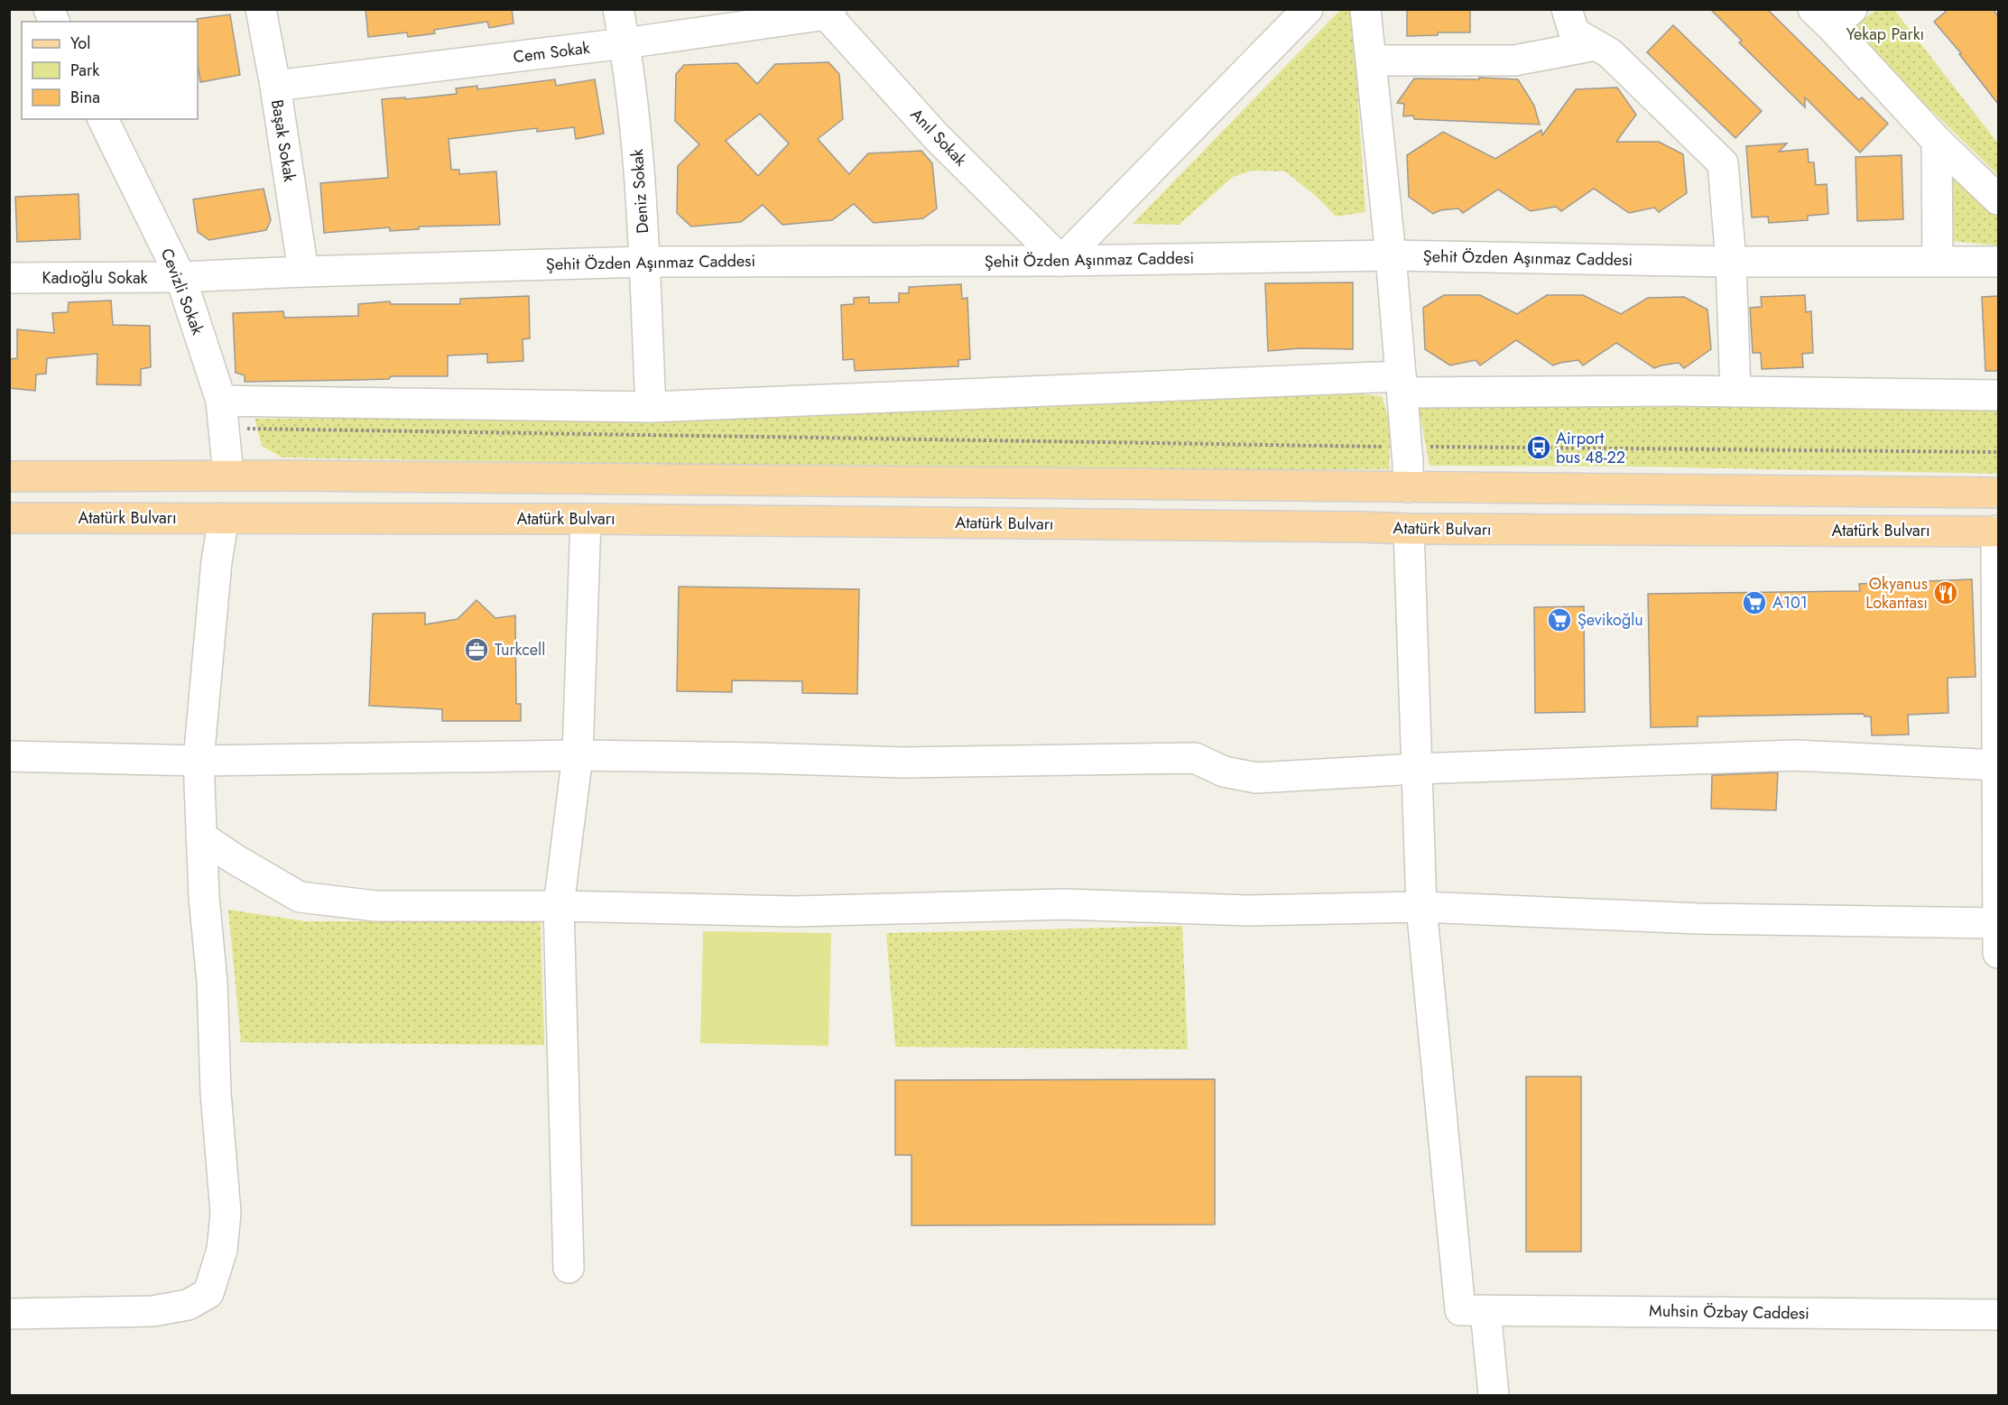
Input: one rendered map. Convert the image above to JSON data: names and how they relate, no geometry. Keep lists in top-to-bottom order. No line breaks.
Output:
{"streets":{"main road":["Atatürk Bulvarı"],"street":["Cem Sokak","Anıl Sokak","Başak Sokak","Deniz Sokak","Şehit Özden Aşınmaz Caddesi","Kadıoğlu Sokak","Cevizli Sokak","Muhsin Özbay Caddesi"]},"crossings":[["Cem Sokak","Anıl Sokak"],["Cem Sokak","Başak Sokak"],["Cem Sokak","Deniz Sokak"],["Anıl Sokak","Şehit Özden Aşınmaz Caddesi"],["Başak Sokak","Şehit Özden Aşınmaz Caddesi"],["Deniz Sokak","Şehit Özden Aşınmaz Caddesi"],["Şehit Özden Aşınmaz Caddesi","Kadıoğlu Sokak"],["Şehit Özden Aşınmaz Caddesi","Cevizli Sokak"],["Kadıoğlu Sokak","Cevizli Sokak"]],"parks":["Yekap Parkı"],"places":{"bus stop":["Airport bus 48-22"],"restaurant":["Okyanus Lokantası"],"supermarket":["A101","Şevikoğlu"],"office":["Turkcell"]},"legend":["Yol","Park","Bina"]}
